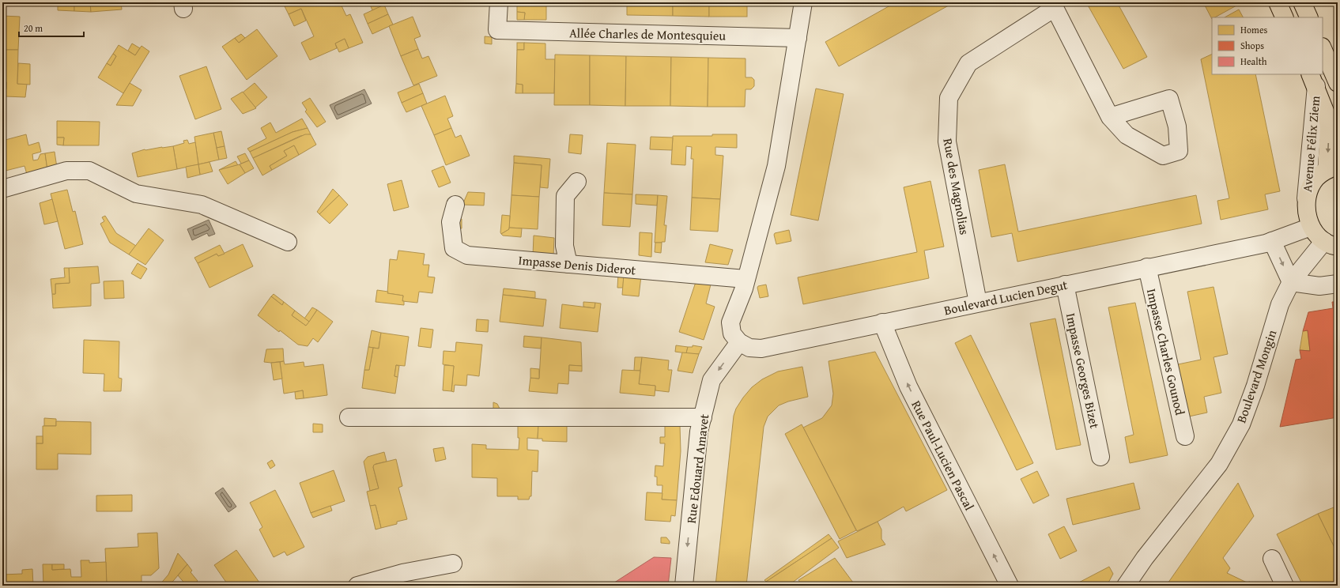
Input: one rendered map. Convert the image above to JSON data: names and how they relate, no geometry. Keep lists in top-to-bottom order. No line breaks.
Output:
{"streets":{"main road":["Avenue Félix Ziem"],"street":["Allée Charles de Montesquieu","Rue des Magnolias","Impasse Denis Diderot","Boulevard Lucien Degut","Impasse Charles Gounod","Impasse Georges Bizet","Boulevard Mongin","Rue Paul-Lucien Pascal","Rue Edouard Amavet"]},"crossings":[["Rue des Magnolias","Boulevard Lucien Degut"],["Boulevard Lucien Degut","Impasse Charles Gounod"],["Boulevard Lucien Degut","Impasse Georges Bizet"],["Boulevard Lucien Degut","Rue Paul-Lucien Pascal"],["Boulevard Lucien Degut","Rue Edouard Amavet"]],"one_way":["Avenue Félix Ziem","Rue Paul-Lucien Pascal","Rue Edouard Amavet"],"legend":["Homes","Shops","Health"],"scale_bar":"20 m"}
